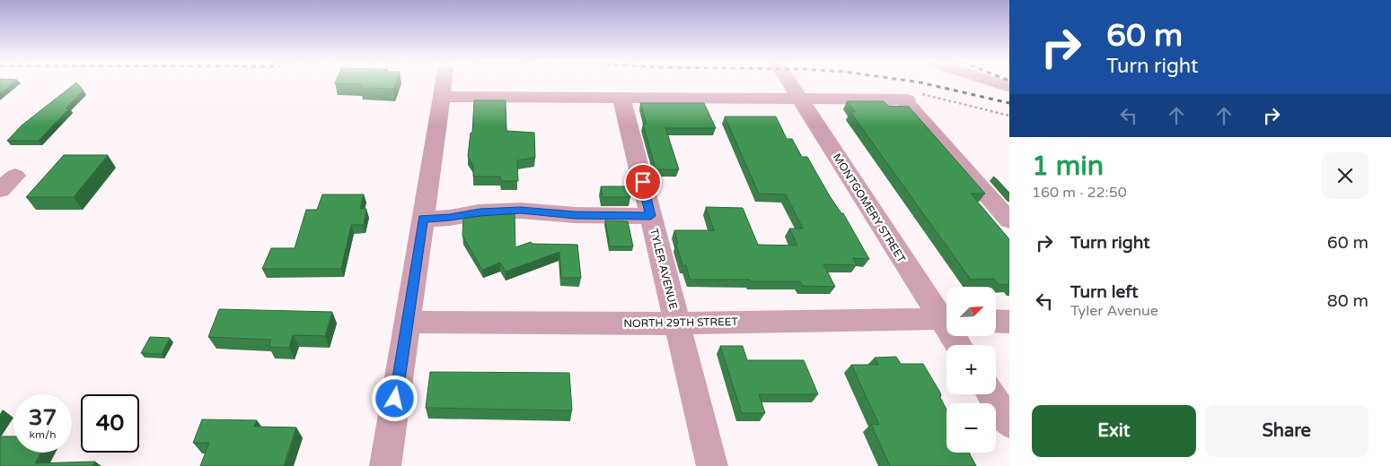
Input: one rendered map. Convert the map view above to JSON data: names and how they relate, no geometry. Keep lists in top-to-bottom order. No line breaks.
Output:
{"streets":{"street":["MONTGOMERY STREET","TYLER AVENUE","NORTH 29TH STREET"]},"crossings":[["TYLER AVENUE","NORTH 29TH STREET"]],"north":"top right","page":{"turn":["60 m","Turn right"],"heading":["1 min","160 m · 22:50"],"list":[{"name":"Turn right","value":"60 m"},{"name":"Turn left","note":"Tyler Avenue","value":"80 m"}],"map_buttons":["+","−"],"speed":"37 km/h","limit":"40","buttons":["Exit","Share"]}}
